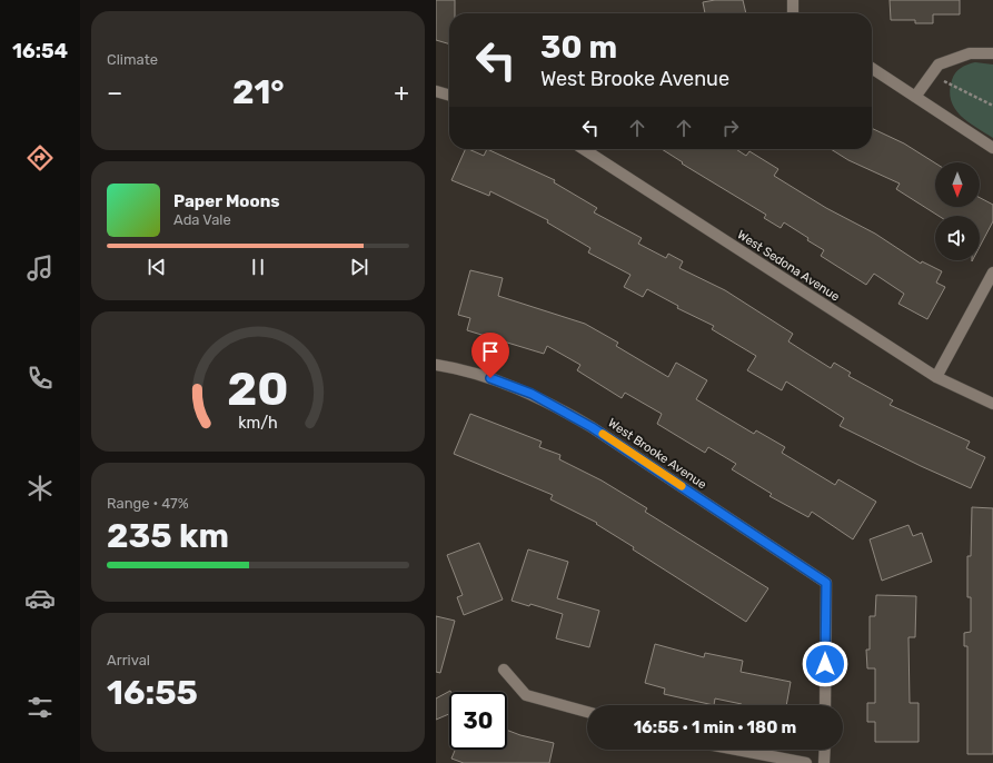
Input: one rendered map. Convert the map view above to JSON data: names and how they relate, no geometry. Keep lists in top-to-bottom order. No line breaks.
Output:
{"streets":{"street":["West Sedona Avenue","West Brooke Avenue"]},"north":"bottom","page":{"tabs":"16:54","tile":["Climate",["Range · 47%","235 km"],["Arrival","16:55"]],"turn":["30 m","West Brooke Avenue"],"heat":["−","21°","+"],"song":["Paper Moons","Ada Vale"],"limit":"30","trip":"16:55 · 1 min · 180 m","gauge":["20","km/h"]}}
